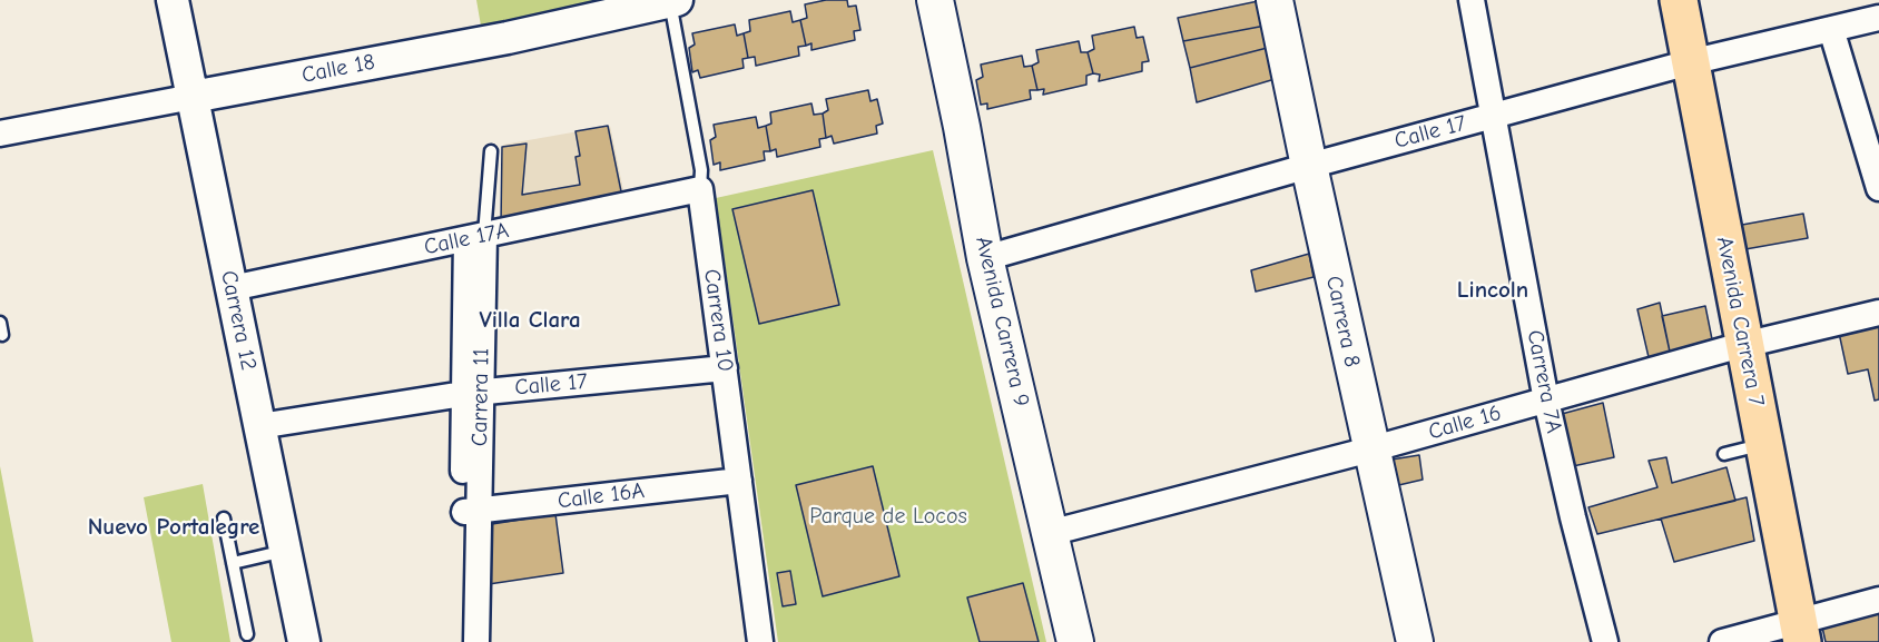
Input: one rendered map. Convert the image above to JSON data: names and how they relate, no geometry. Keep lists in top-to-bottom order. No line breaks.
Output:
{"streets":{"main road":["Avenida Carrera 9","Carrera 8","Avenida Carrera 7"],"street":["Calle 18","Calle 17","Calle 17A","Carrera 12","Carrera 10","Carrera 7A","Carrera 11","Calle 16","Calle 16A"]},"crossings":[["Calle 18","Carrera 12"],["Calle 18","Carrera 10"],["Calle 17","Carrera 12"],["Calle 17","Carrera 10"],["Calle 17","Avenida Carrera 9"],["Calle 17","Carrera 8"],["Calle 17","Avenida Carrera 7"],["Calle 17","Carrera 7A"],["Calle 17","Carrera 11"],["Calle 17A","Carrera 12"],["Calle 17A","Carrera 10"],["Calle 17A","Carrera 11"],["Carrera 10","Calle 16A"],["Avenida Carrera 9","Calle 16"],["Carrera 8","Calle 16"],["Avenida Carrera 7","Calle 16"],["Carrera 7A","Calle 16"],["Carrera 11","Calle 16A"]],"districts":["Lincoln","Villa Clara","Nuevo Portalegre"],"parks":["Parque de Locos"]}
